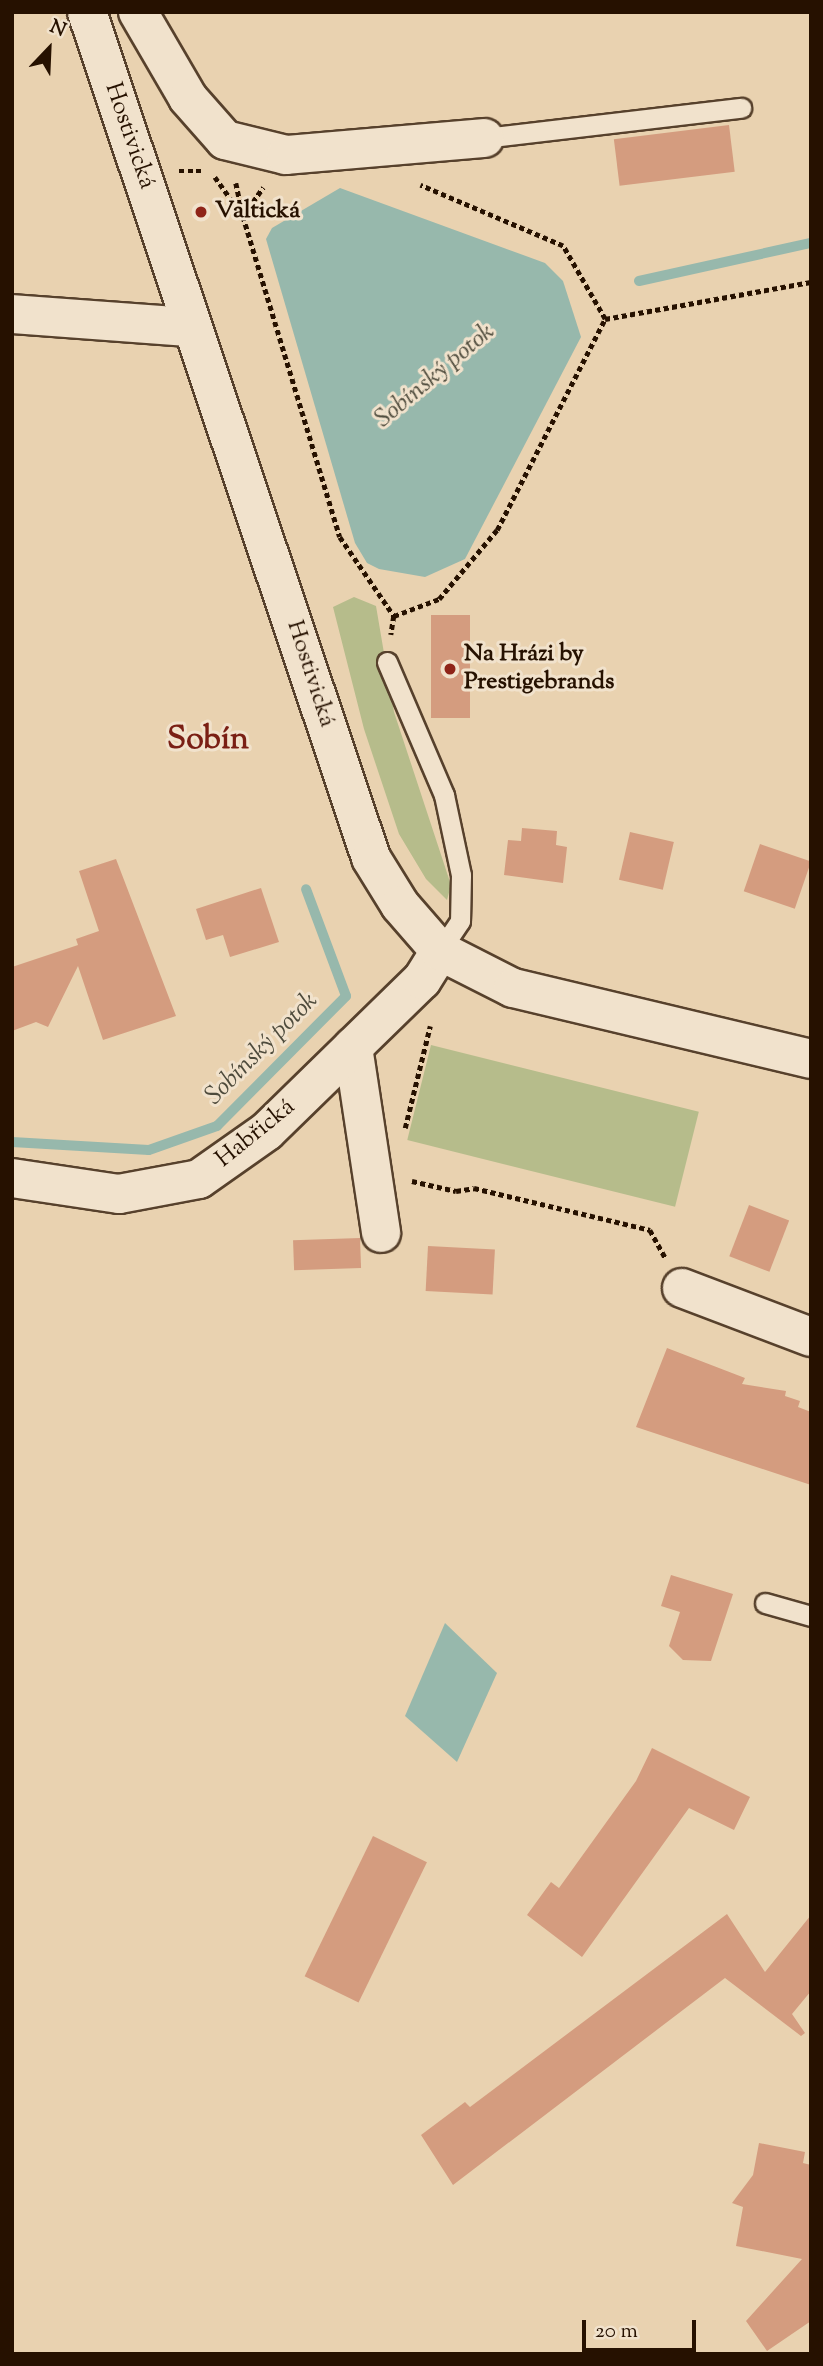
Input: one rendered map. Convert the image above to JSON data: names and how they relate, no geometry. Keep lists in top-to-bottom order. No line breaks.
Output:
{"streets":{"street":["Hostivická","Habřická"]},"crossings":[["Hostivická","Habřická"]],"districts":["Sobín"],"water":["Sobínský potok"],"places":["Valtická","Na Hrázi by Prestigebrands"],"scale_bar":"20 m","north":"top right"}
